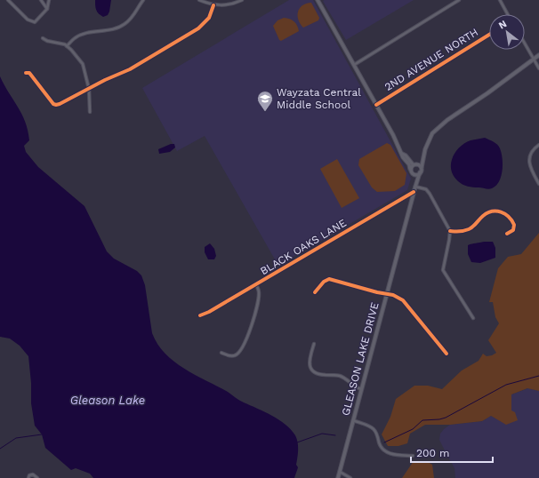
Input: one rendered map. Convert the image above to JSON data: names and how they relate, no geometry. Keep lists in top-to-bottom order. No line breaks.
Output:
{"streets":{"main road":["GLEASON LAKE DRIVE"],"street":["2ND AVENUE NORTH","BLACK OAKS LANE"]},"crossings":[["BLACK OAKS LANE","GLEASON LAKE DRIVE"]],"water":["Gleason Lake"],"places":{"school or university":["Wayzata Central Middle School"]},"scale_bar":"200 m","north":"top left"}
